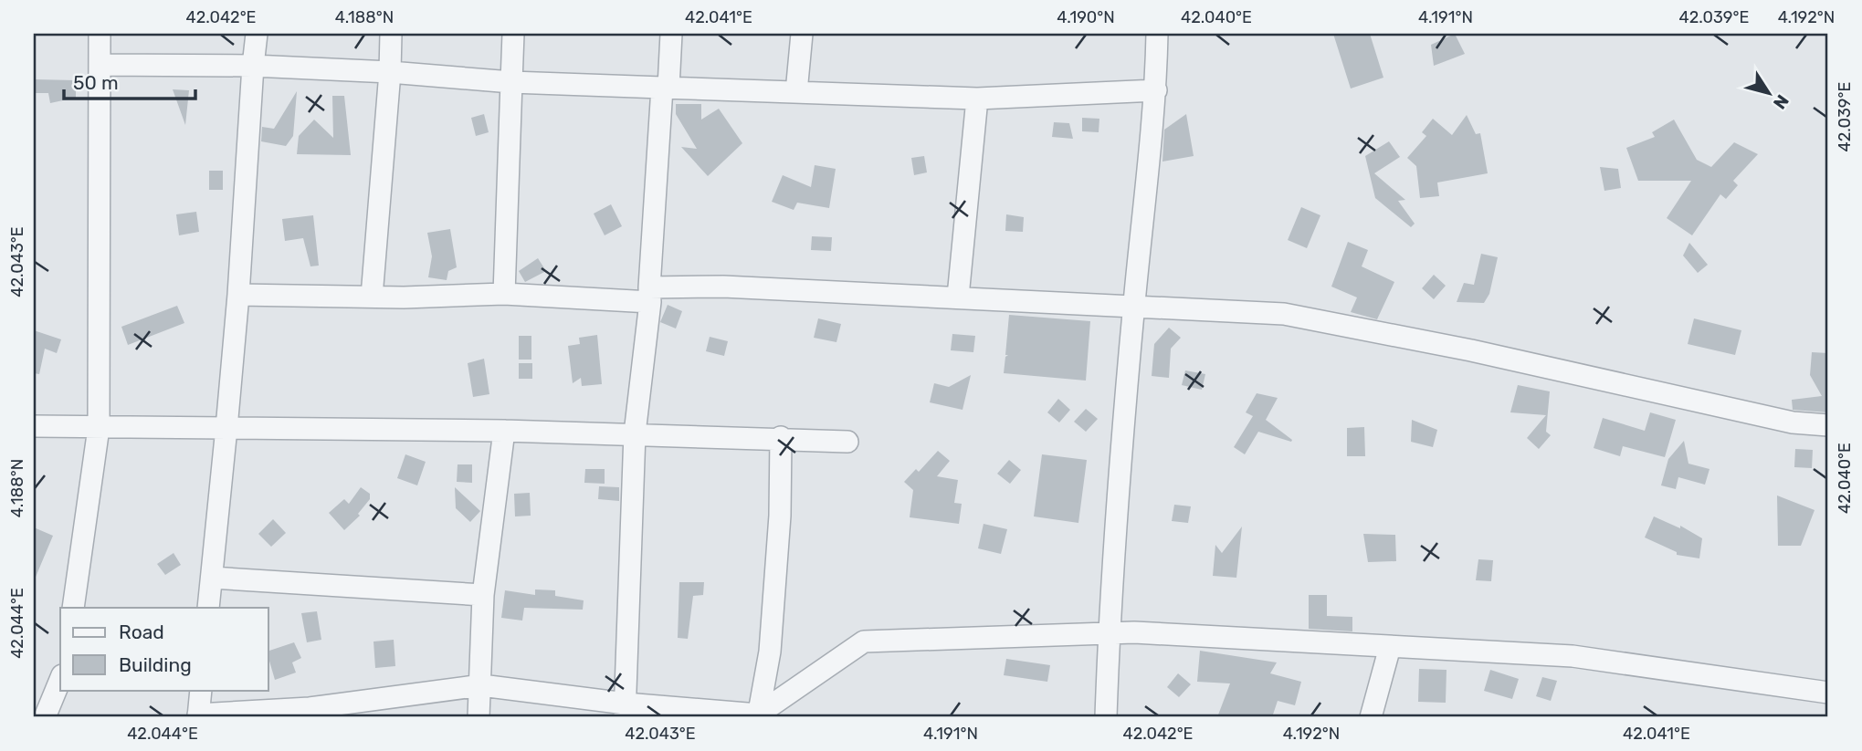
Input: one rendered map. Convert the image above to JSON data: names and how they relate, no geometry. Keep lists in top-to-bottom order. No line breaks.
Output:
{"legend":["Road","Building"],"scale_bar":"50 m","north":"bottom right","coordinates":["42.042°E","4.188°N","42.041°E","4.190°N","42.040°E","4.191°N","42.039°E","4.192°N","42.043°E","42.044°E"]}
